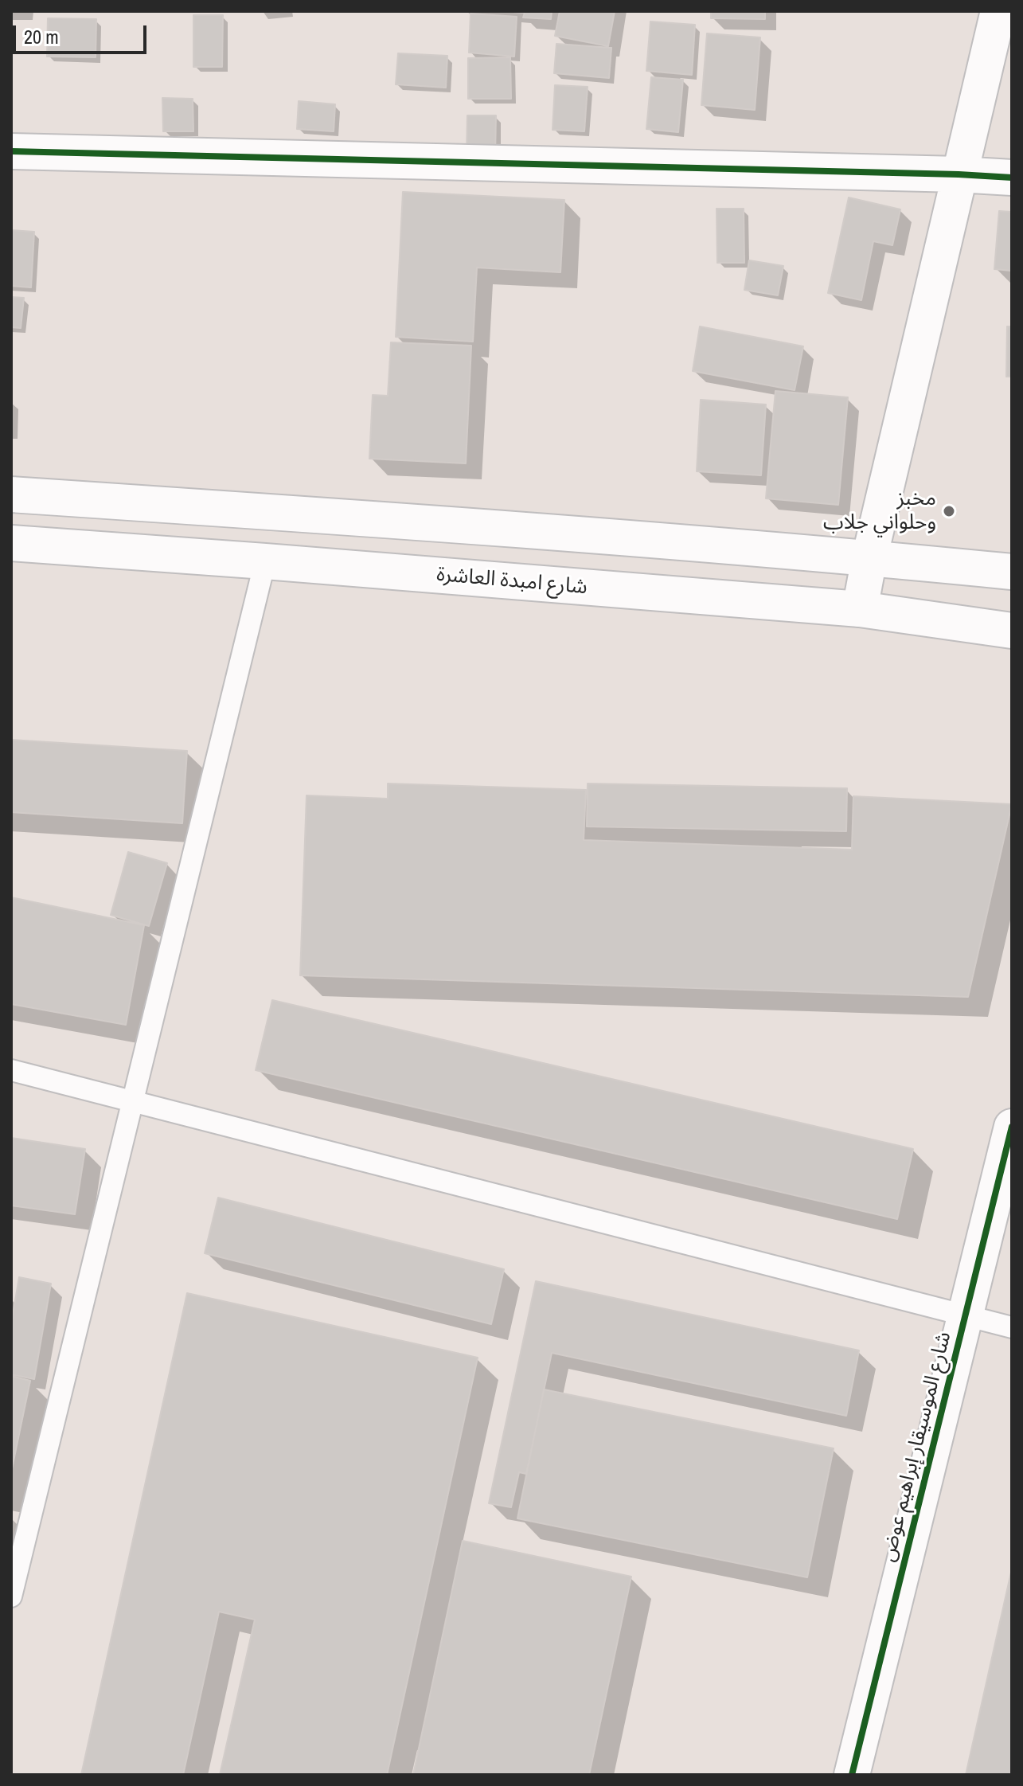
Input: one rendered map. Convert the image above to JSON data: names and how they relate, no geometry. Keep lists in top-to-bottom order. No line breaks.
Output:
{"streets":{"street":["شارع امبدة العاشرة","شارع الموسيقار إبراهيم عوض"]},"places":["مخبز وحلواني جلاب"],"scale_bar":"20 m"}
